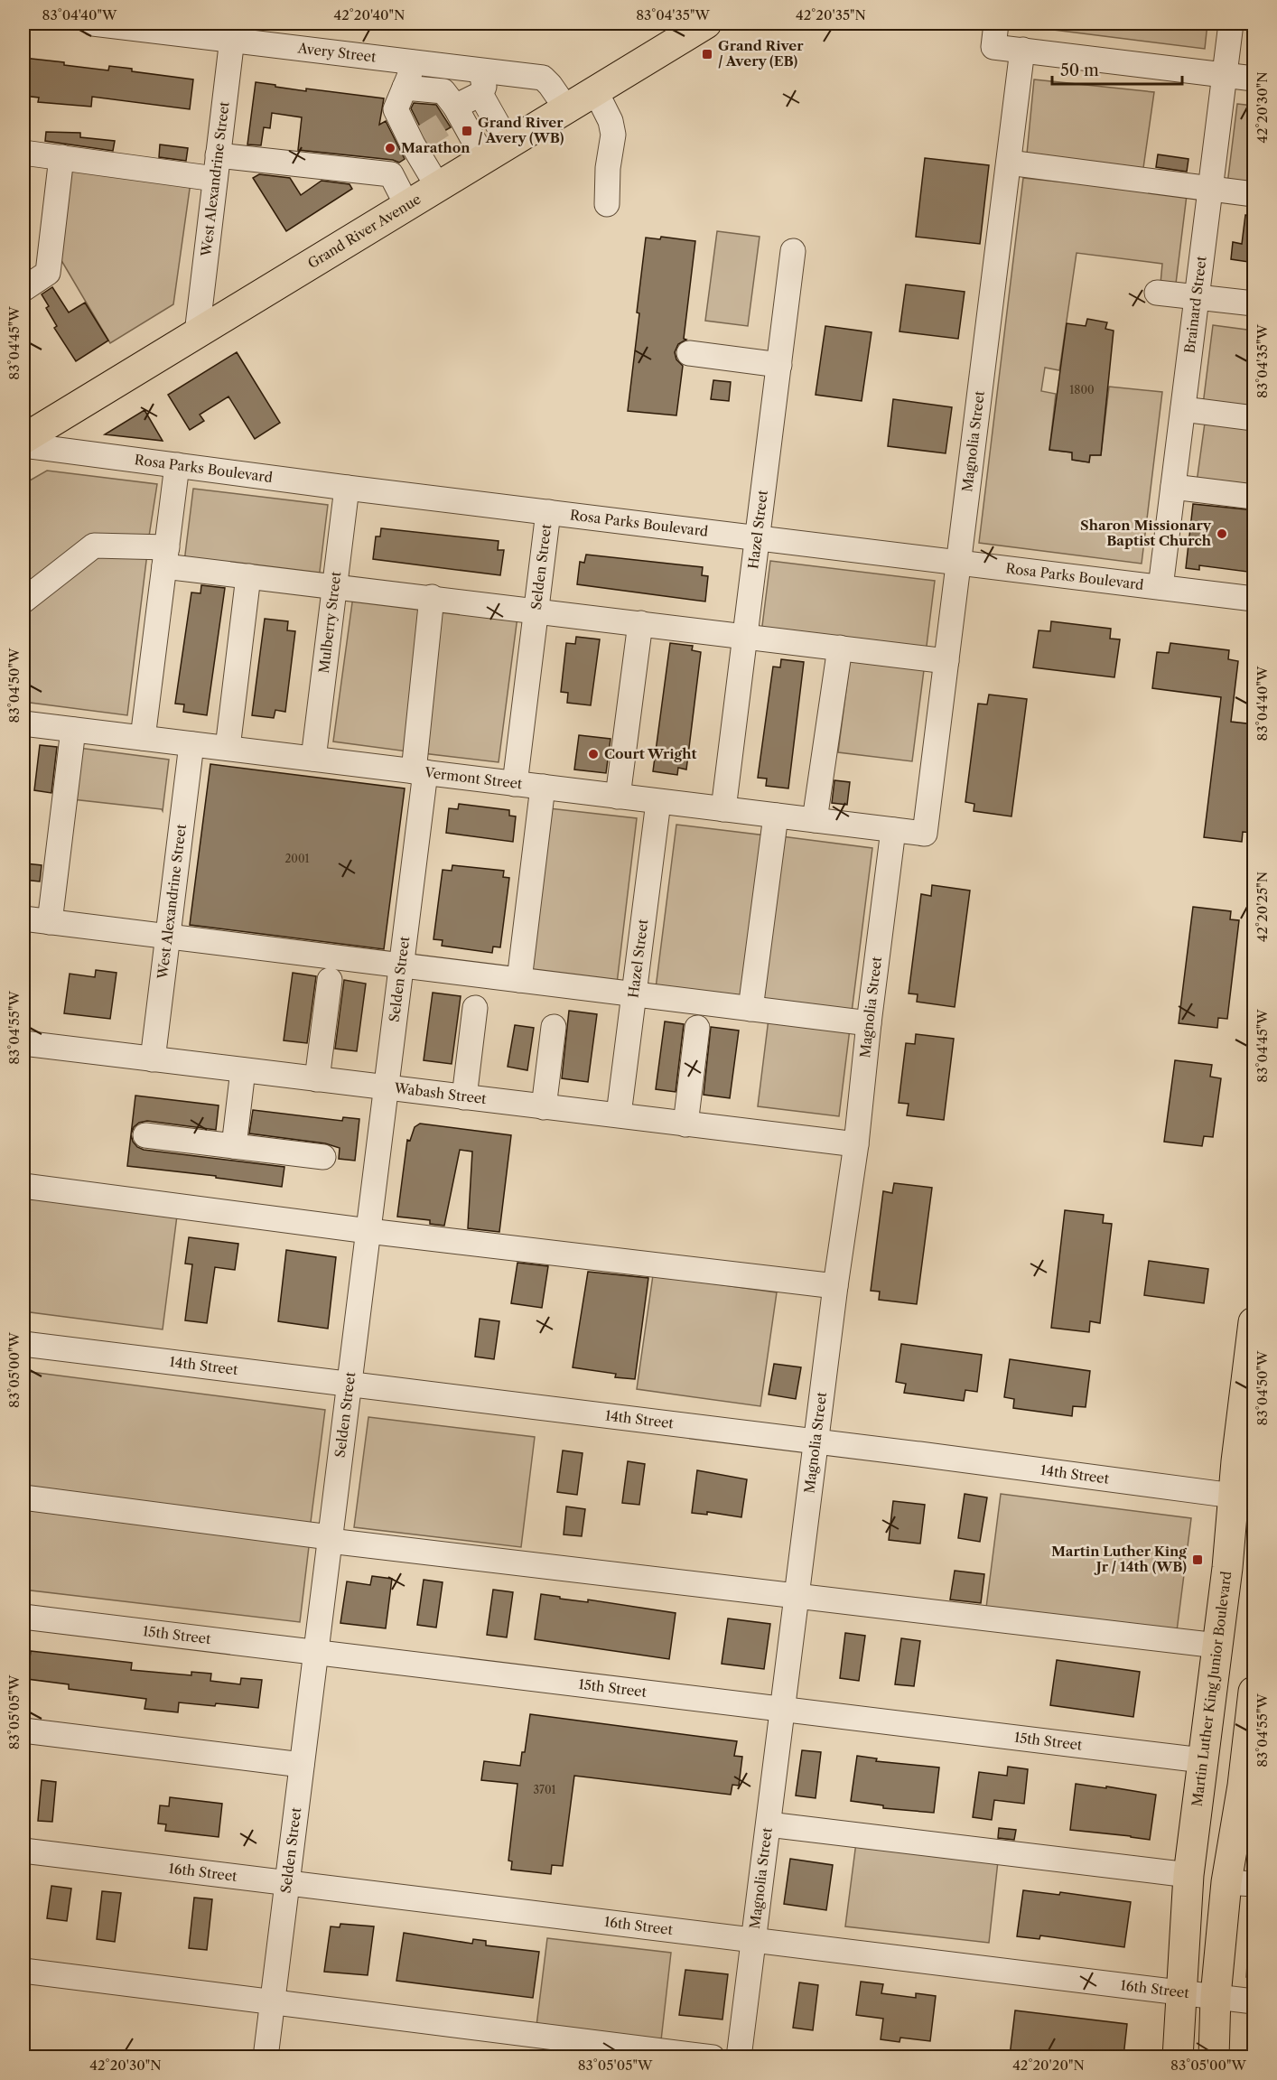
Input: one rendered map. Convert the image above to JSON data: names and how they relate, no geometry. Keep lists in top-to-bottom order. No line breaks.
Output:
{"streets":{"main road":["Grand River Avenue","Martin Luther King Junior Boulevard"],"street":["Avery Street","West Alexandrine Street","Brainard Street","Magnolia Street","Rosa Parks Boulevard","Hazel Street","Selden Street","Mulberry Street","Vermont Street","Wabash Street","14th Street","15th Street","16th Street"]},"crossings":[["Avery Street","West Alexandrine Street"],["Avery Street","Grand River Avenue"],["West Alexandrine Street","Grand River Avenue"],["West Alexandrine Street","Vermont Street"],["West Alexandrine Street","Wabash Street"],["Brainard Street","Rosa Parks Boulevard"],["Magnolia Street","Rosa Parks Boulevard"],["Magnolia Street","Vermont Street"],["Magnolia Street","Wabash Street"],["Magnolia Street","14th Street"],["Magnolia Street","15th Street"],["Magnolia Street","16th Street"],["Rosa Parks Boulevard","Hazel Street"],["Rosa Parks Boulevard","Selden Street"],["Rosa Parks Boulevard","Mulberry Street"],["Hazel Street","Vermont Street"],["Hazel Street","Wabash Street"],["Selden Street","Vermont Street"],["Selden Street","Wabash Street"],["Selden Street","14th Street"],["Selden Street","15th Street"],["Selden Street","16th Street"],["Mulberry Street","Vermont Street"],["14th Street","Martin Luther King Junior Boulevard"],["15th Street","Martin Luther King Junior Boulevard"],["Martin Luther King Junior Boulevard","16th Street"]],"places":{"transit":["Grand River / Avery (EB)","Grand River / Avery (WB)","Martin Luther King Jr / 14th (WB)"],"other":["Marathon","Sharon Missionary Baptist Church","Court Wright"]},"house_numbers":["1800","2001","3701"],"scale_bar":"50 m","coordinates":["83°04'40\"W","42°20'40\"N","83°04'35\"W","42°20'35\"N","42°20'30\"N","83°04'45\"W","83°04'50\"W","42°20'25\"N","83°04'55\"W","83°05'00\"W","83°05'05\"W","42°20'20\"N"]}
